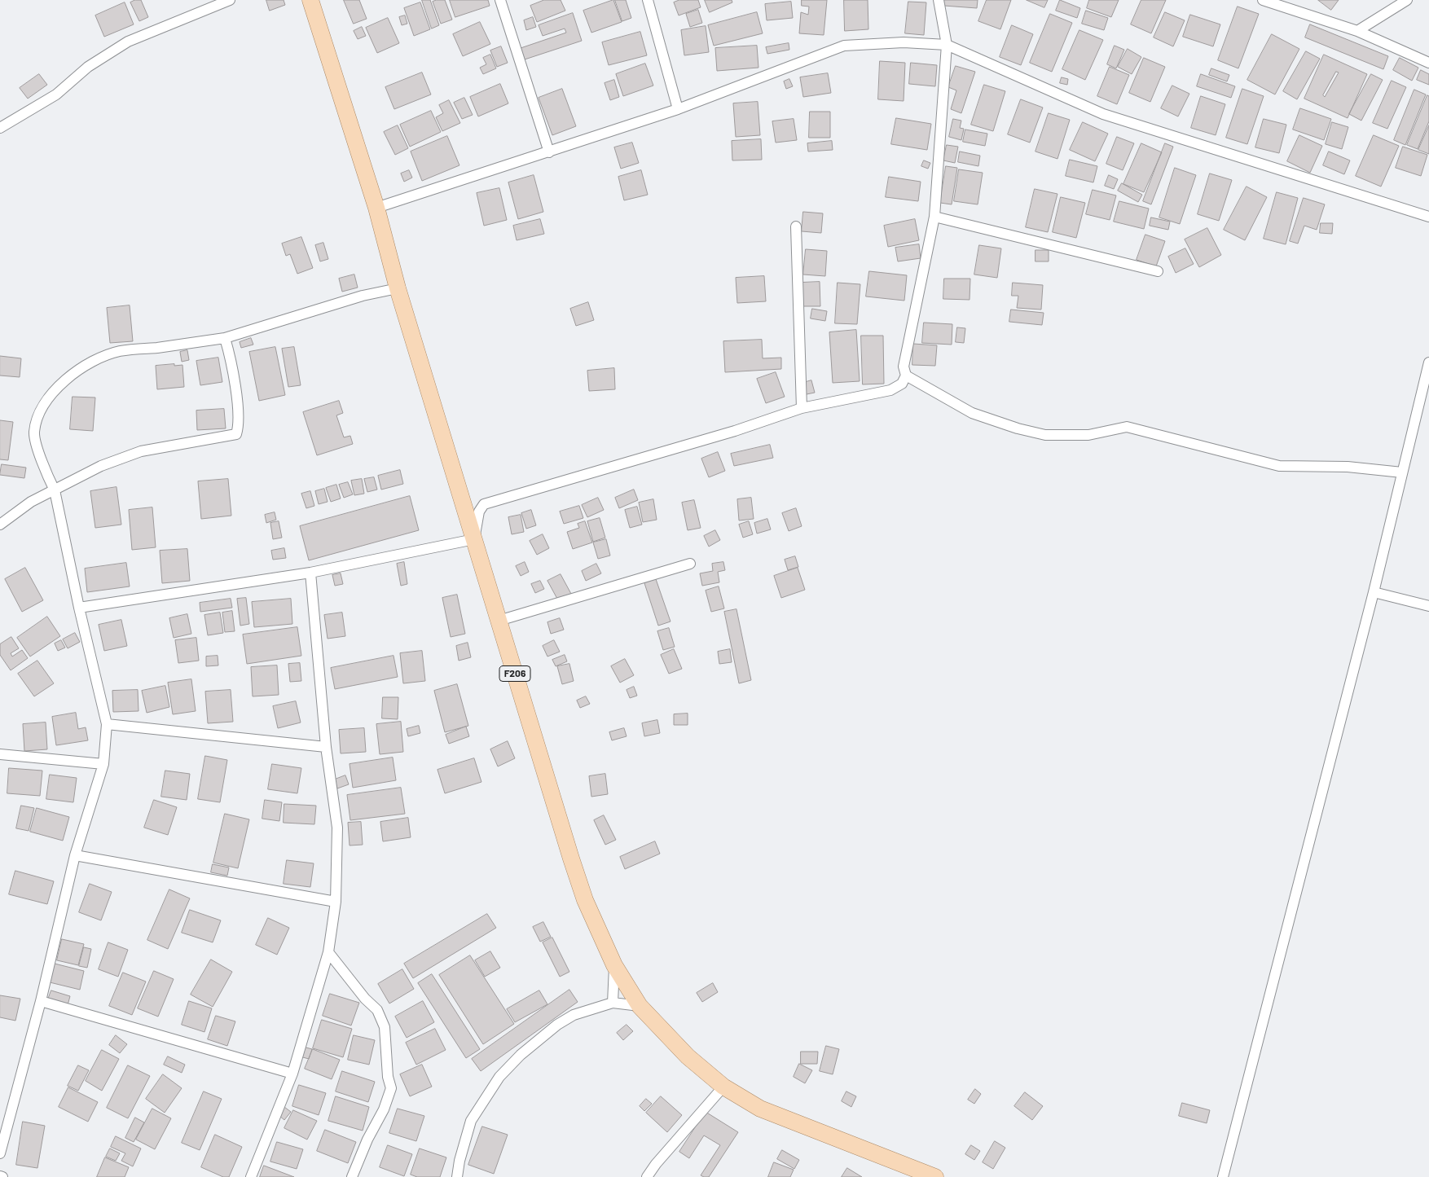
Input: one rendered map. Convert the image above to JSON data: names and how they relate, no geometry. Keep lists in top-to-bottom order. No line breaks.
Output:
{"streets":{"main road":["F206"]}}
